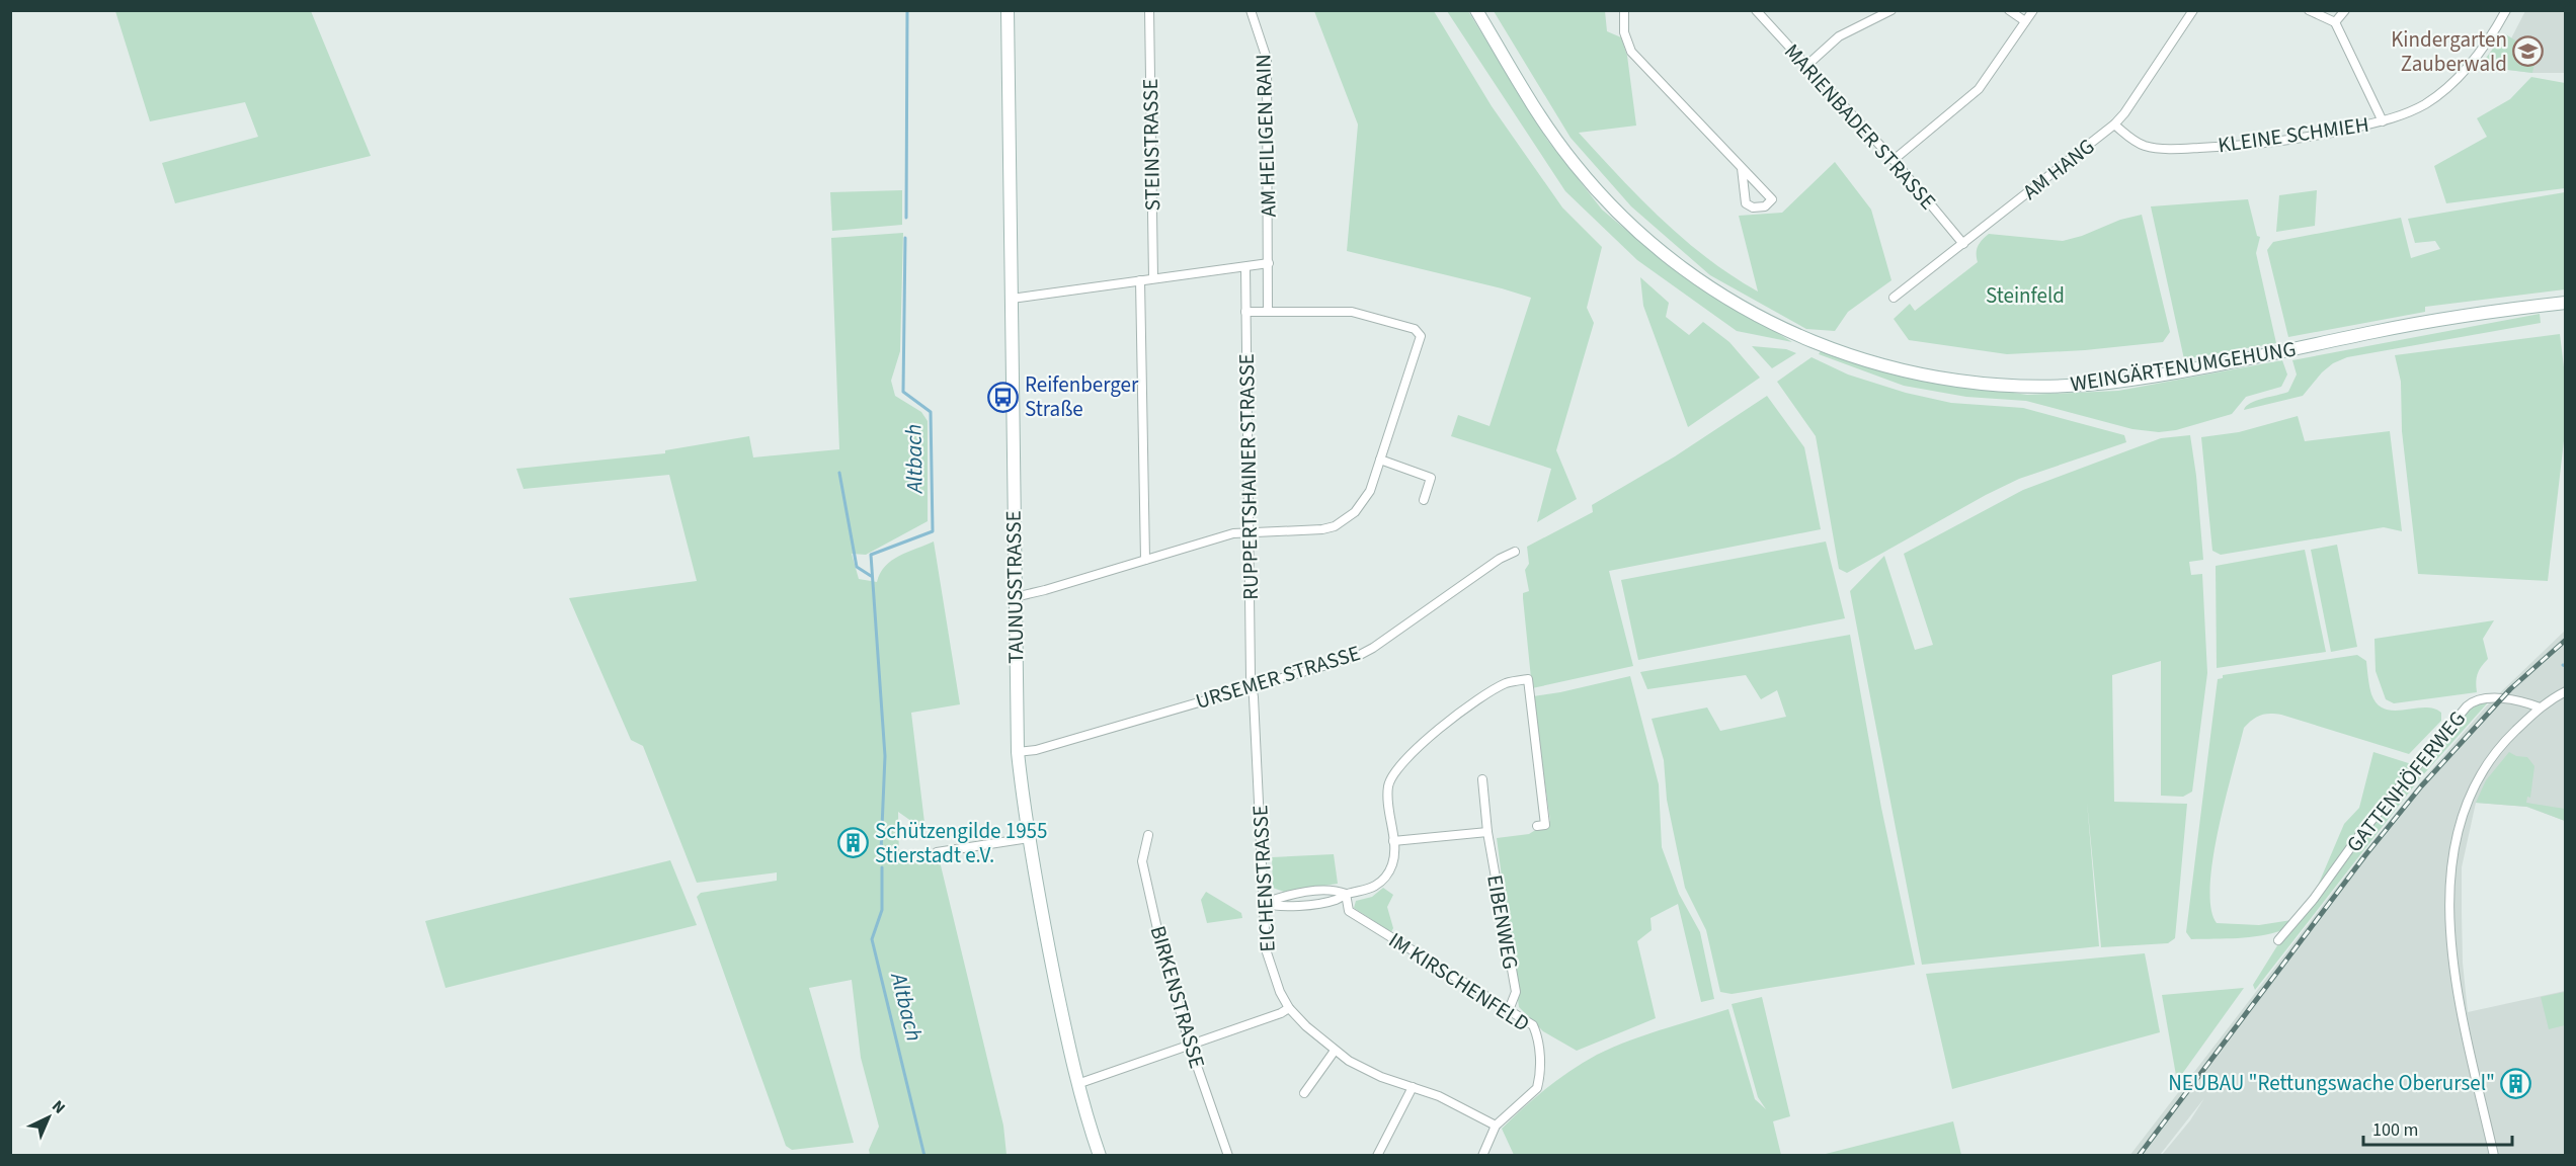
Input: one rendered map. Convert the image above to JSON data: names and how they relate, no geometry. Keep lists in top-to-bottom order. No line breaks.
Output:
{"streets":{"main road":["WEINGÄRTENUMGEHUNG","TAUNUSSTRASSE"],"street":["MARIENBADER STRASSE","KLEINE SCHMIEH","AM HEILIGEN RAIN","STEINSTRASSE","AM HANG","RUPPERTSHAINER STRASSE","URSEMER STRASSE","GATTENHÖFERWEG","EICHENSTRASSE","EIBENWEG","IM KIRSCHENFELD","BIRKENSTRASSE"]},"crossings":[["MARIENBADER STRASSE","AM HANG"],["KLEINE SCHMIEH","AM HANG"],["RUPPERTSHAINER STRASSE","URSEMER STRASSE"],["RUPPERTSHAINER STRASSE","EICHENSTRASSE"],["TAUNUSSTRASSE","URSEMER STRASSE"],["URSEMER STRASSE","EICHENSTRASSE"],["EICHENSTRASSE","IM KIRSCHENFELD"],["EIBENWEG","IM KIRSCHENFELD"]],"water":["Altbach"],"parks":["Steinfeld"],"places":{"school or university":["Kindergarten Zauberwald"],"bus stop":["Reifenberger Straße"],"building":["Schützengilde 1955 Stierstadt e.V.","NEUBAU \"Rettungswache Oberursel\""]},"scale_bar":"100 m","north":"top right"}
